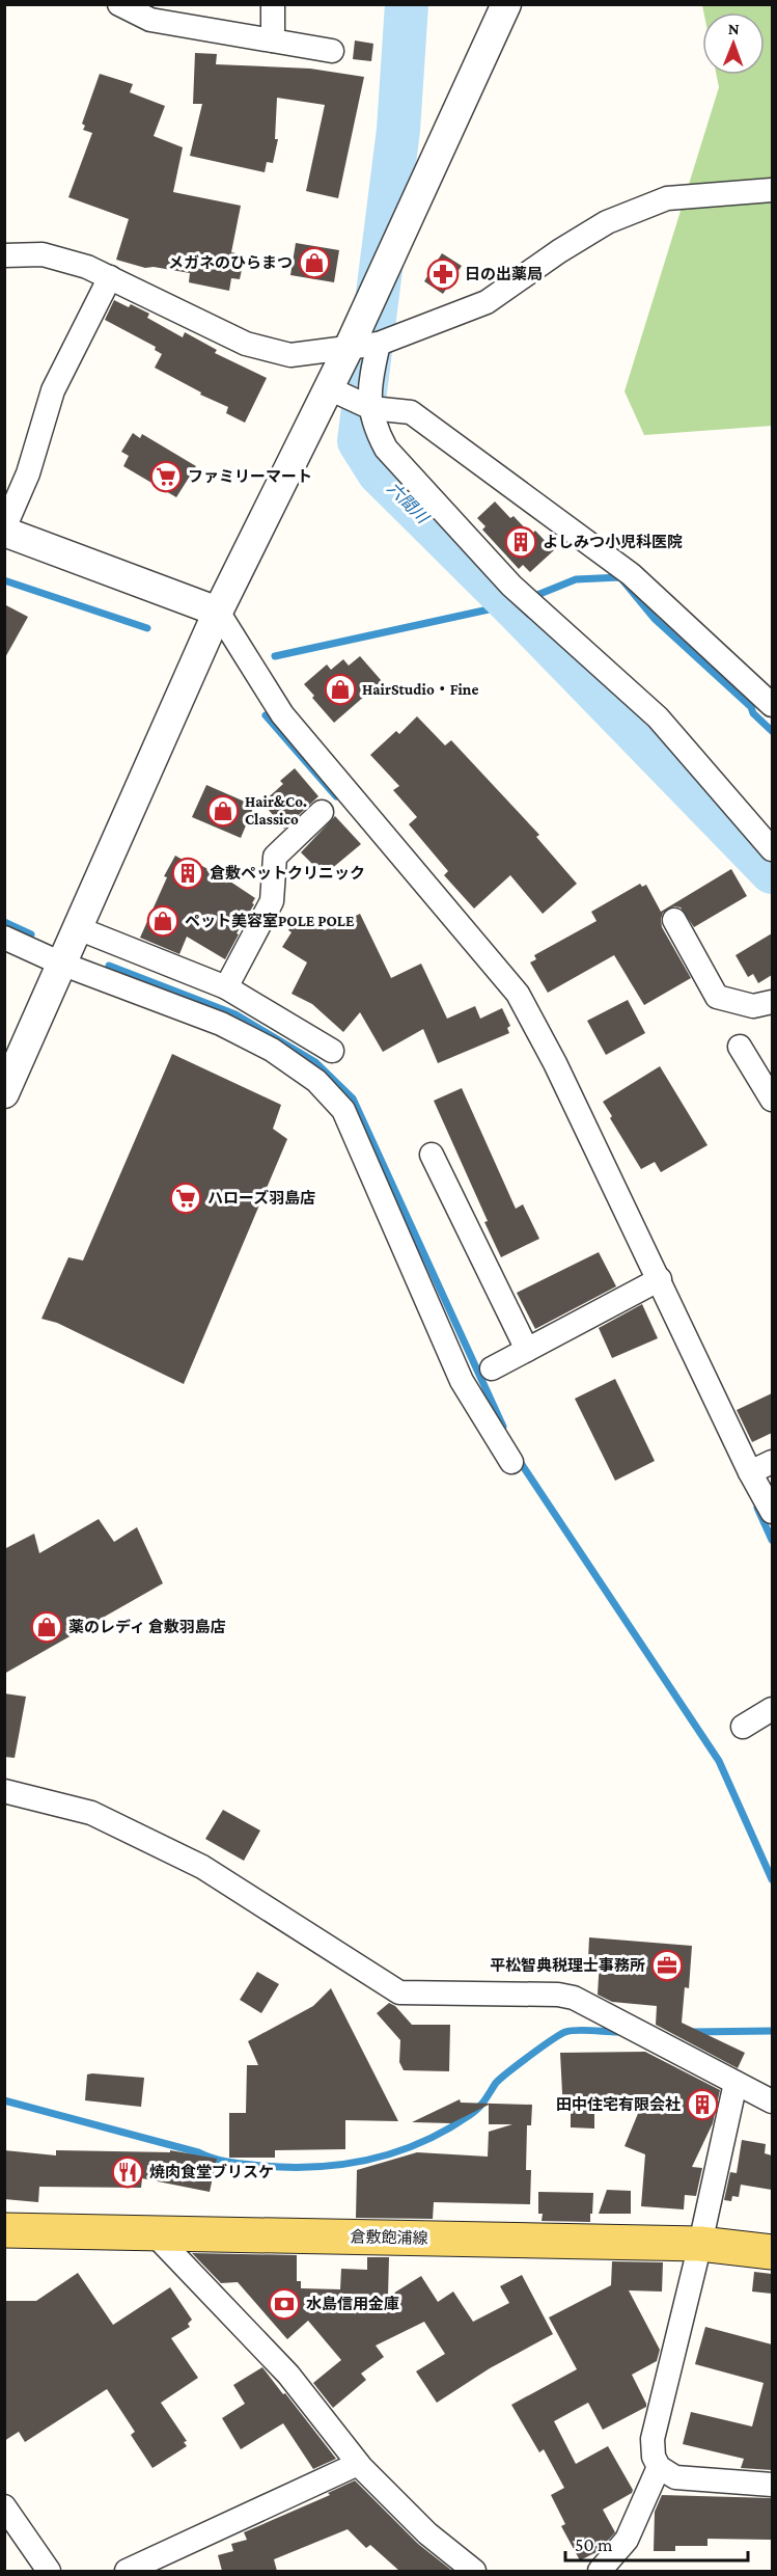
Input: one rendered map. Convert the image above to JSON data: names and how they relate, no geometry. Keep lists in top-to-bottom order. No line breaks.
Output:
{"streets":{"main road":["倉敷飽浦線"]},"water":["六間川"],"places":{"shop":["メガネのひらまつ","HairStudio・Fine","Hair&Co. Classico","ペット美容室POLE POLE","薬のレディ 倉敷羽島店"],"pharmacy":["日の出薬局"],"supermarket":["ファミリーマート","ハローズ羽島店"],"building":["よしみつ小児科医院","倉敷ペットクリニック","田中住宅有限会社"],"office":["平松智典税理士事務所"],"restaurant":["焼肉食堂ブリスケ"],"bank":["水島信用金庫"]},"scale_bar":"50 m","north":"top"}
